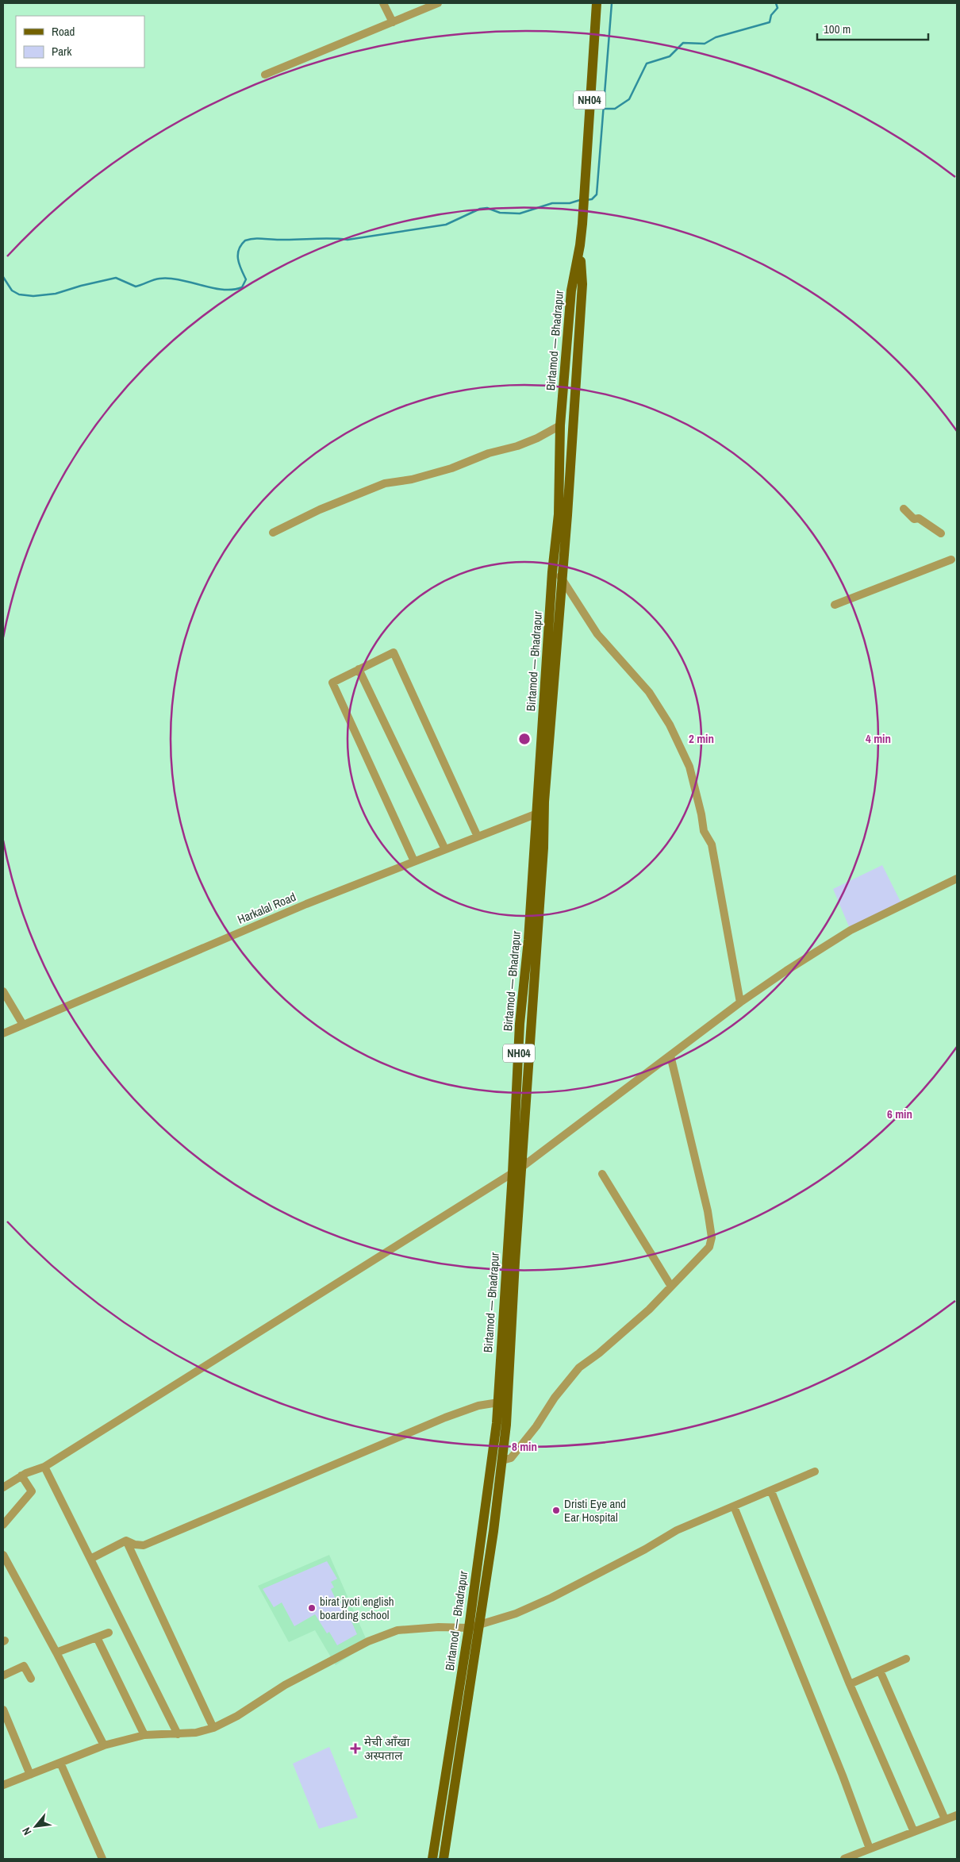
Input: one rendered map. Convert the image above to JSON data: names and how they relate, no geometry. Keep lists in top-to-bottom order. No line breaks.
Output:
{"streets":{"main road":["NH04","Birtamod — Bhadrapur"],"street":["Harkalal Road"]},"crossings":[["Birtamod — Bhadrapur","Harkalal Road"]],"places":{"other":["Dristi Eye and Ear Hospital","birat jyoti english boarding school"],"health":["मेची आँखा अस्पताल"]},"legend":["Road","Park"],"scale_bar":"100 m","north":"bottom left","rings":["2 min","4 min","6 min","8 min"]}
